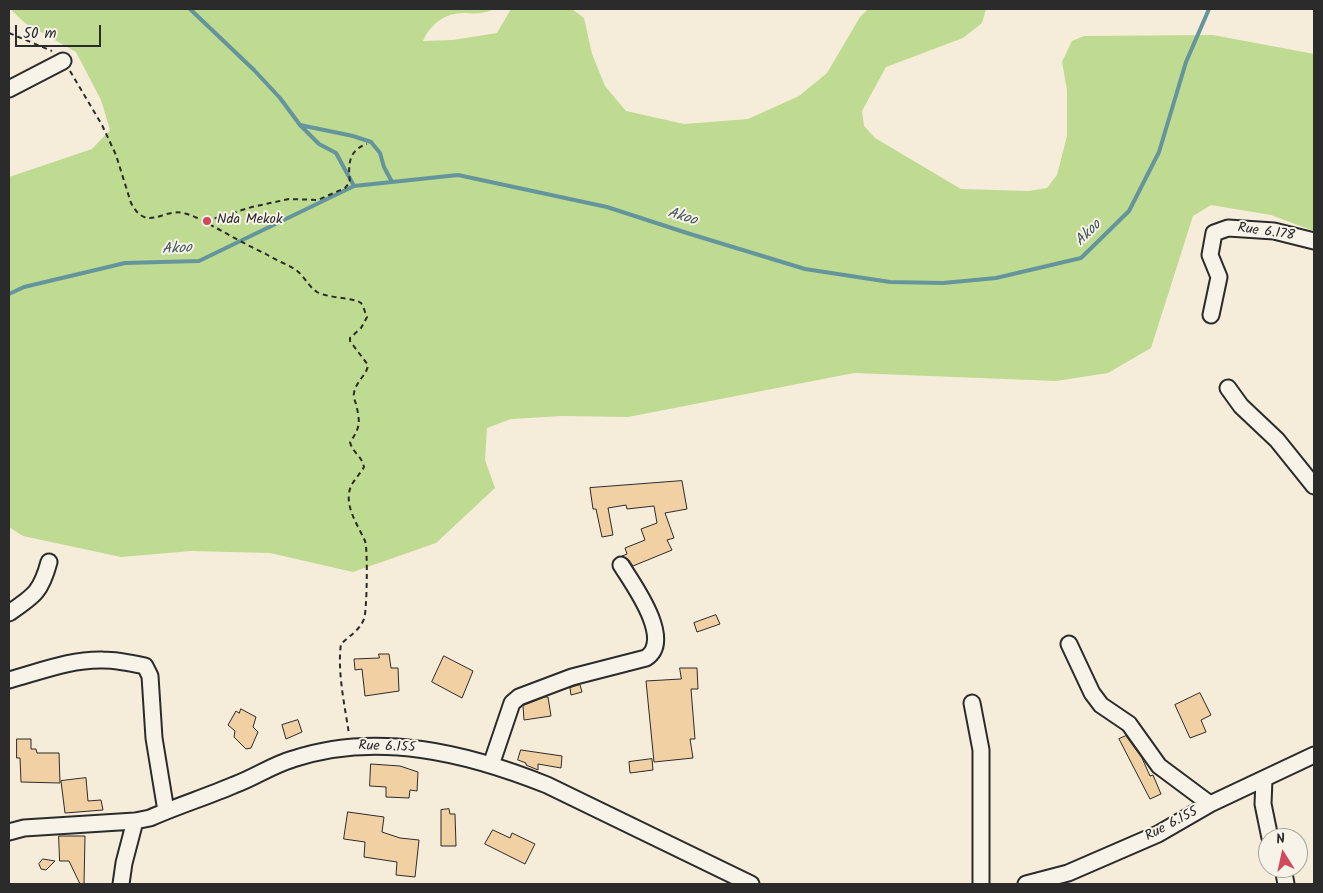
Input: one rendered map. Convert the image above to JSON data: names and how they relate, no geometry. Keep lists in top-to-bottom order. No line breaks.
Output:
{"streets":{"street":["Rue 6.178","Rue 6.155"]},"water":["Akoo"],"places":["Nda Mekok"],"scale_bar":"50 m","north":"top"}
